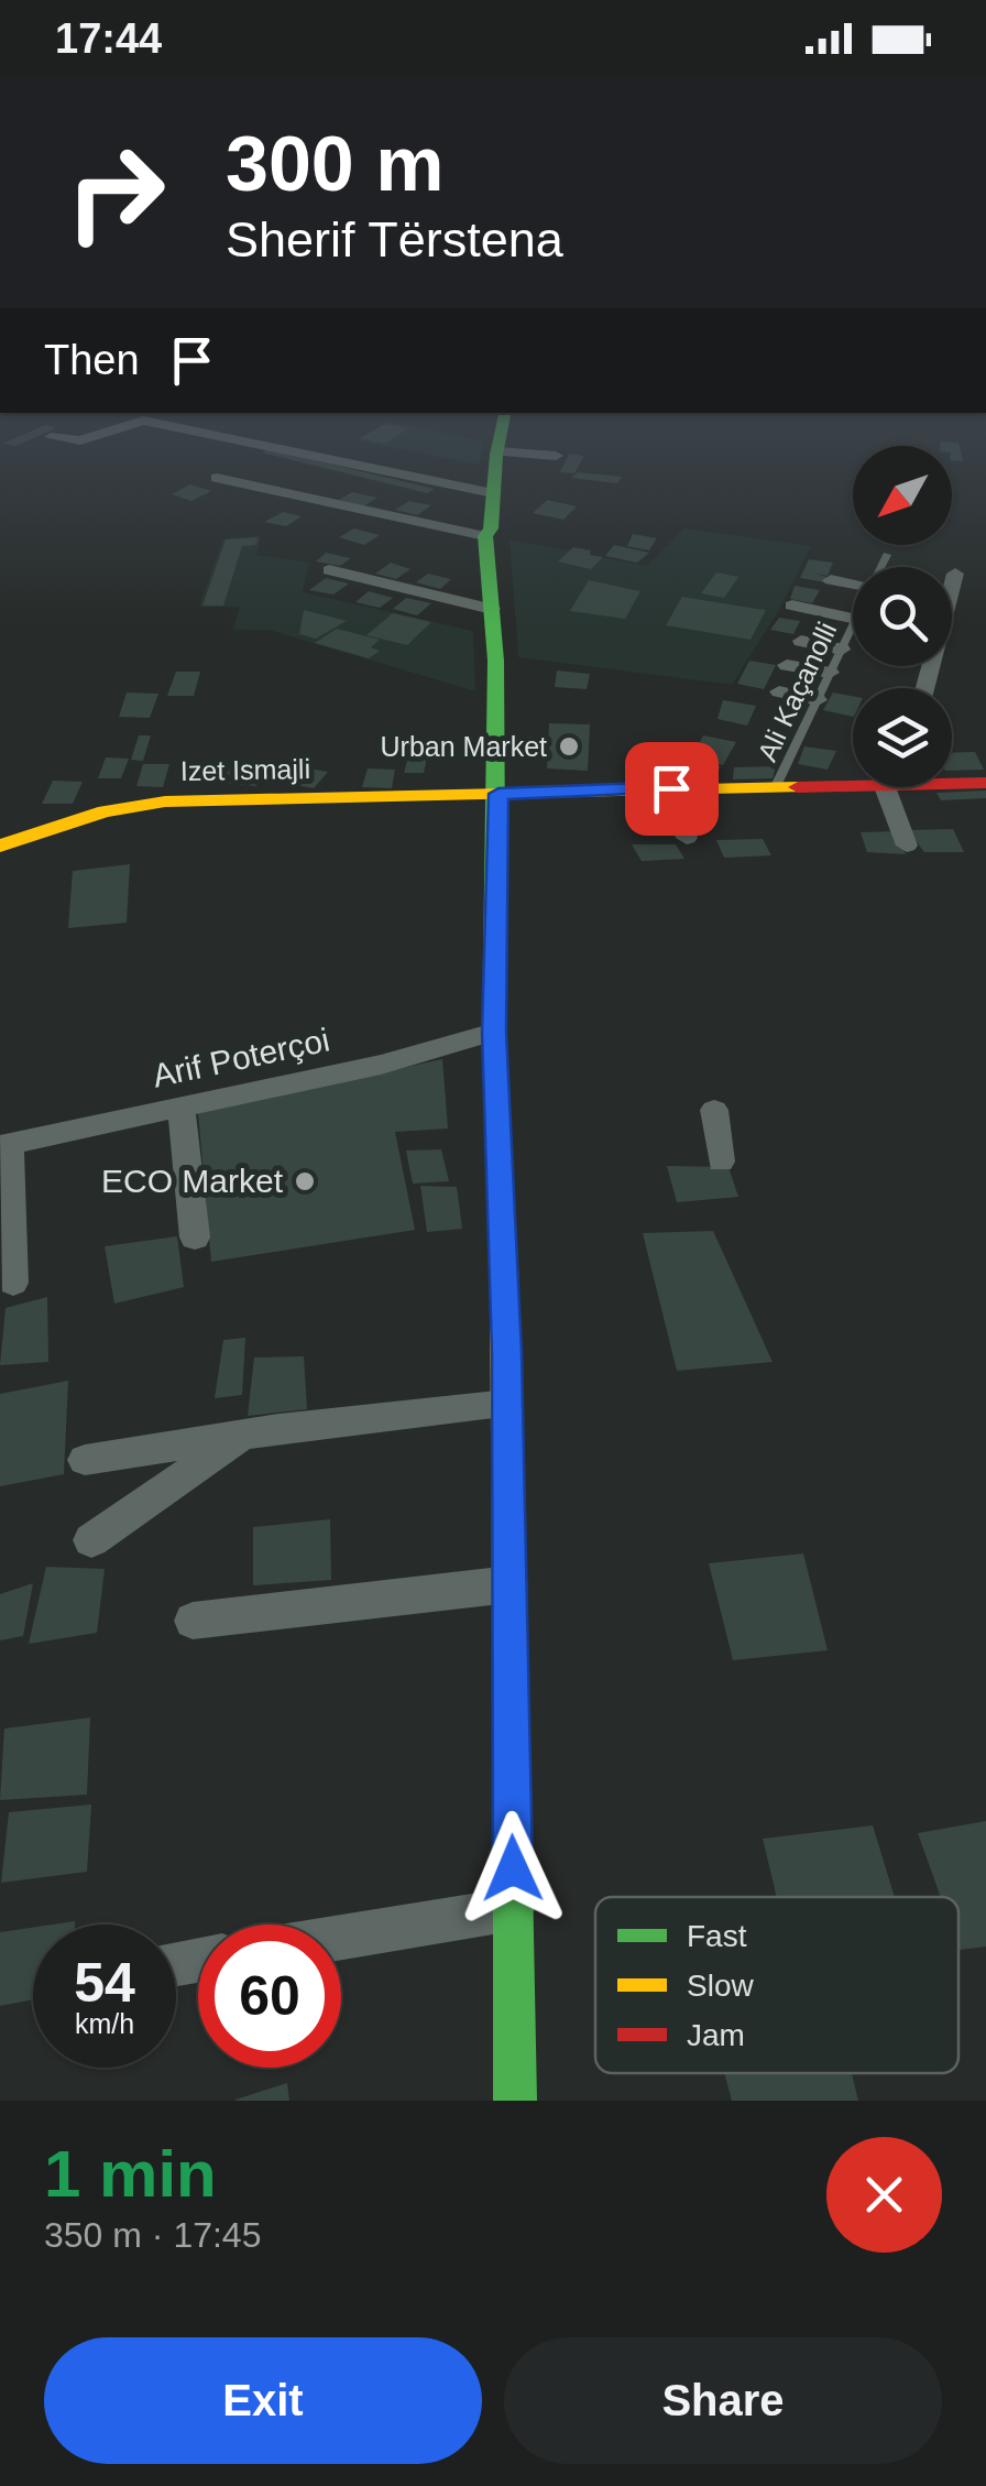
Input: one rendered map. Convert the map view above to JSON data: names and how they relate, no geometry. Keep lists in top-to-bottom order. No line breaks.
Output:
{"streets":{"main road":["Izet Ismajli"],"street":["Arif Poterçoi"],"lane":["Ali Kaçanolli"]},"crossings":[["Ali Kaçanolli","Izet Ismajli"]],"places":["Urban Market","ECO Market"],"legend":["Fast","Slow","Jam"],"north":"bottom left","page":{"status":"17:44","turn":["300 m","Sherif Tërstena"],"then":"Then","speed":"54 km/h","limit":"60","heading":["1 min","350 m · 17:45"],"buttons":["Exit","Share"]}}
